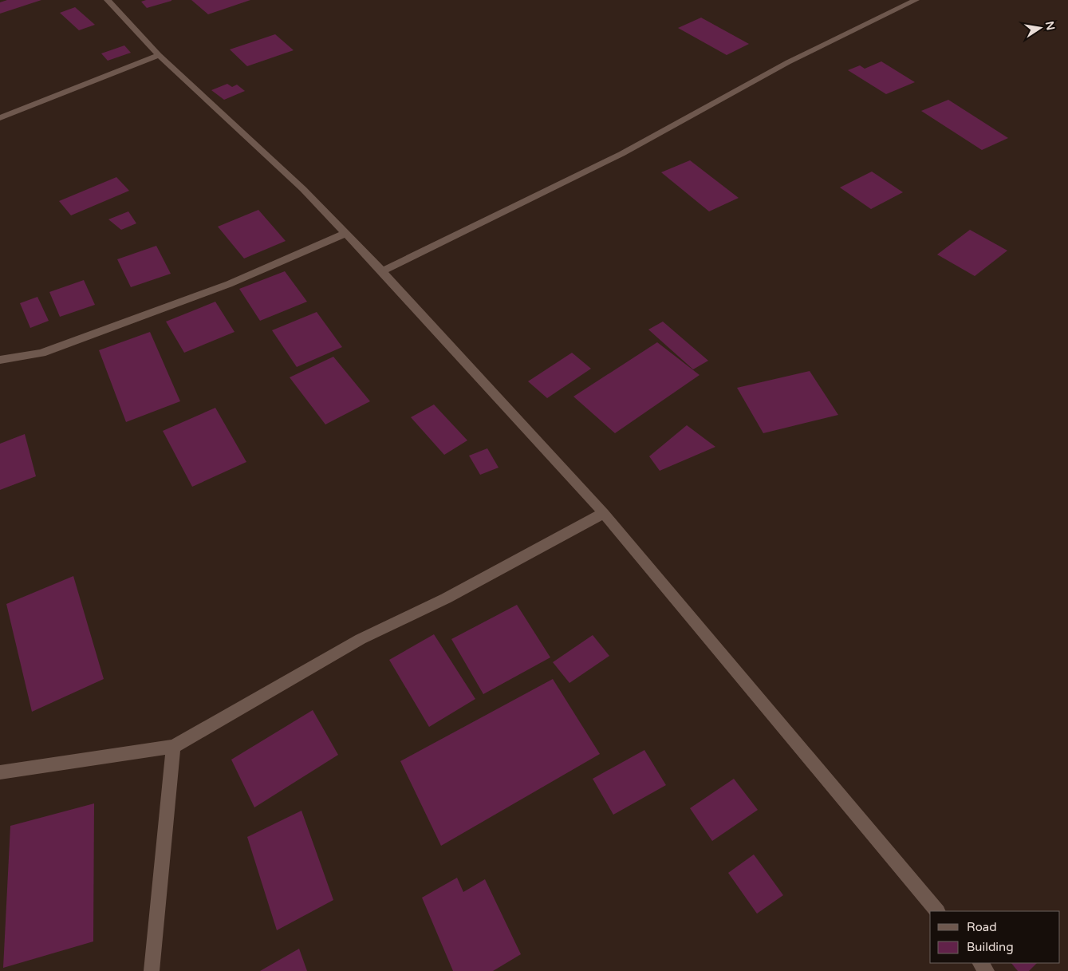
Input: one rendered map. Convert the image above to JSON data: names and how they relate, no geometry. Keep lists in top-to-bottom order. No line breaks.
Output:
{"legend":["Road","Building"],"north":"right"}
